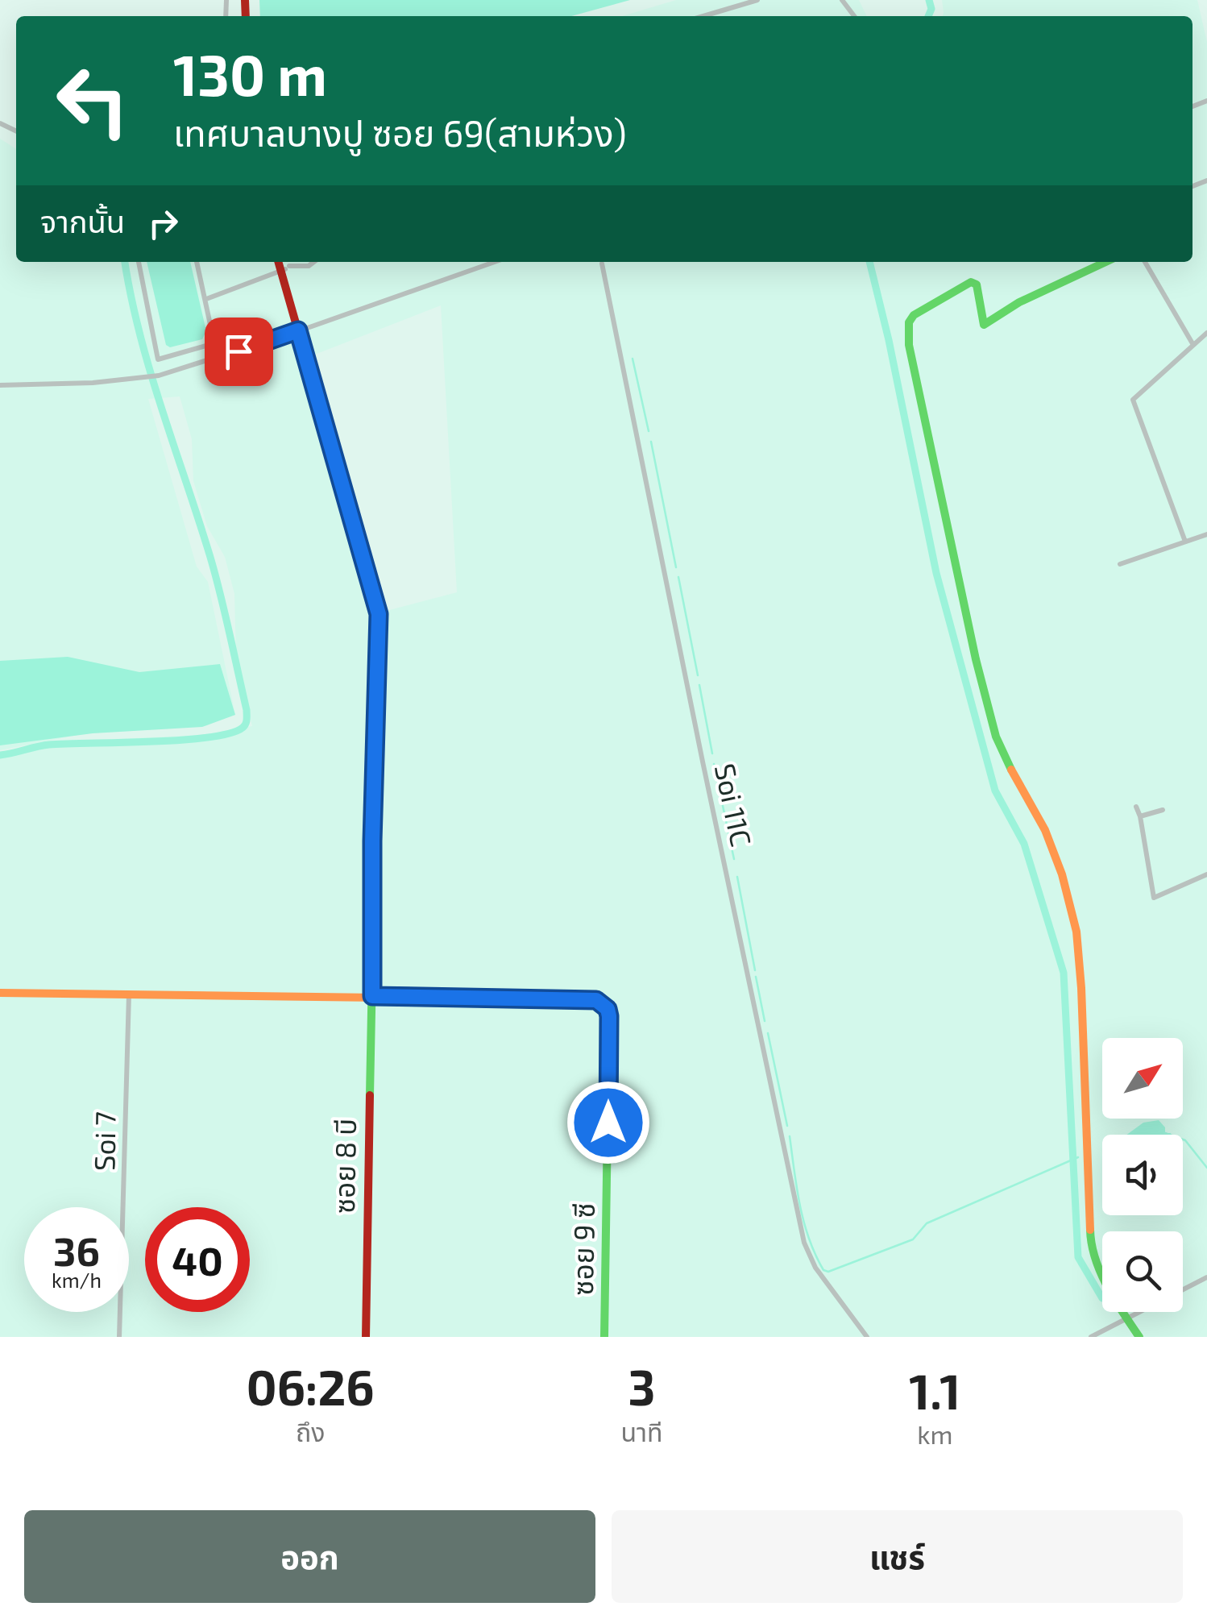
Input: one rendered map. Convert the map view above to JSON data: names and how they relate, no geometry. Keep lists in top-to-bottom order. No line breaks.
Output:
{"streets":{"street":["Soi 11C","Soi 7","ซอย 8 บี","ซอย 9 ซี"]},"crossings":[["ซอย 8 บี","ซอย 9 ซี"]],"north":"top right","page":{"turn":["130 m","เทศบาลบางปู ซอย 69(สามห่วง)"],"then":"จากนั้น","speed":"36 km/h","limit":"40","eta":["06:26","ถึง","3","นาที","1.1","km"],"buttons":["ออก","แชร์"]}}
